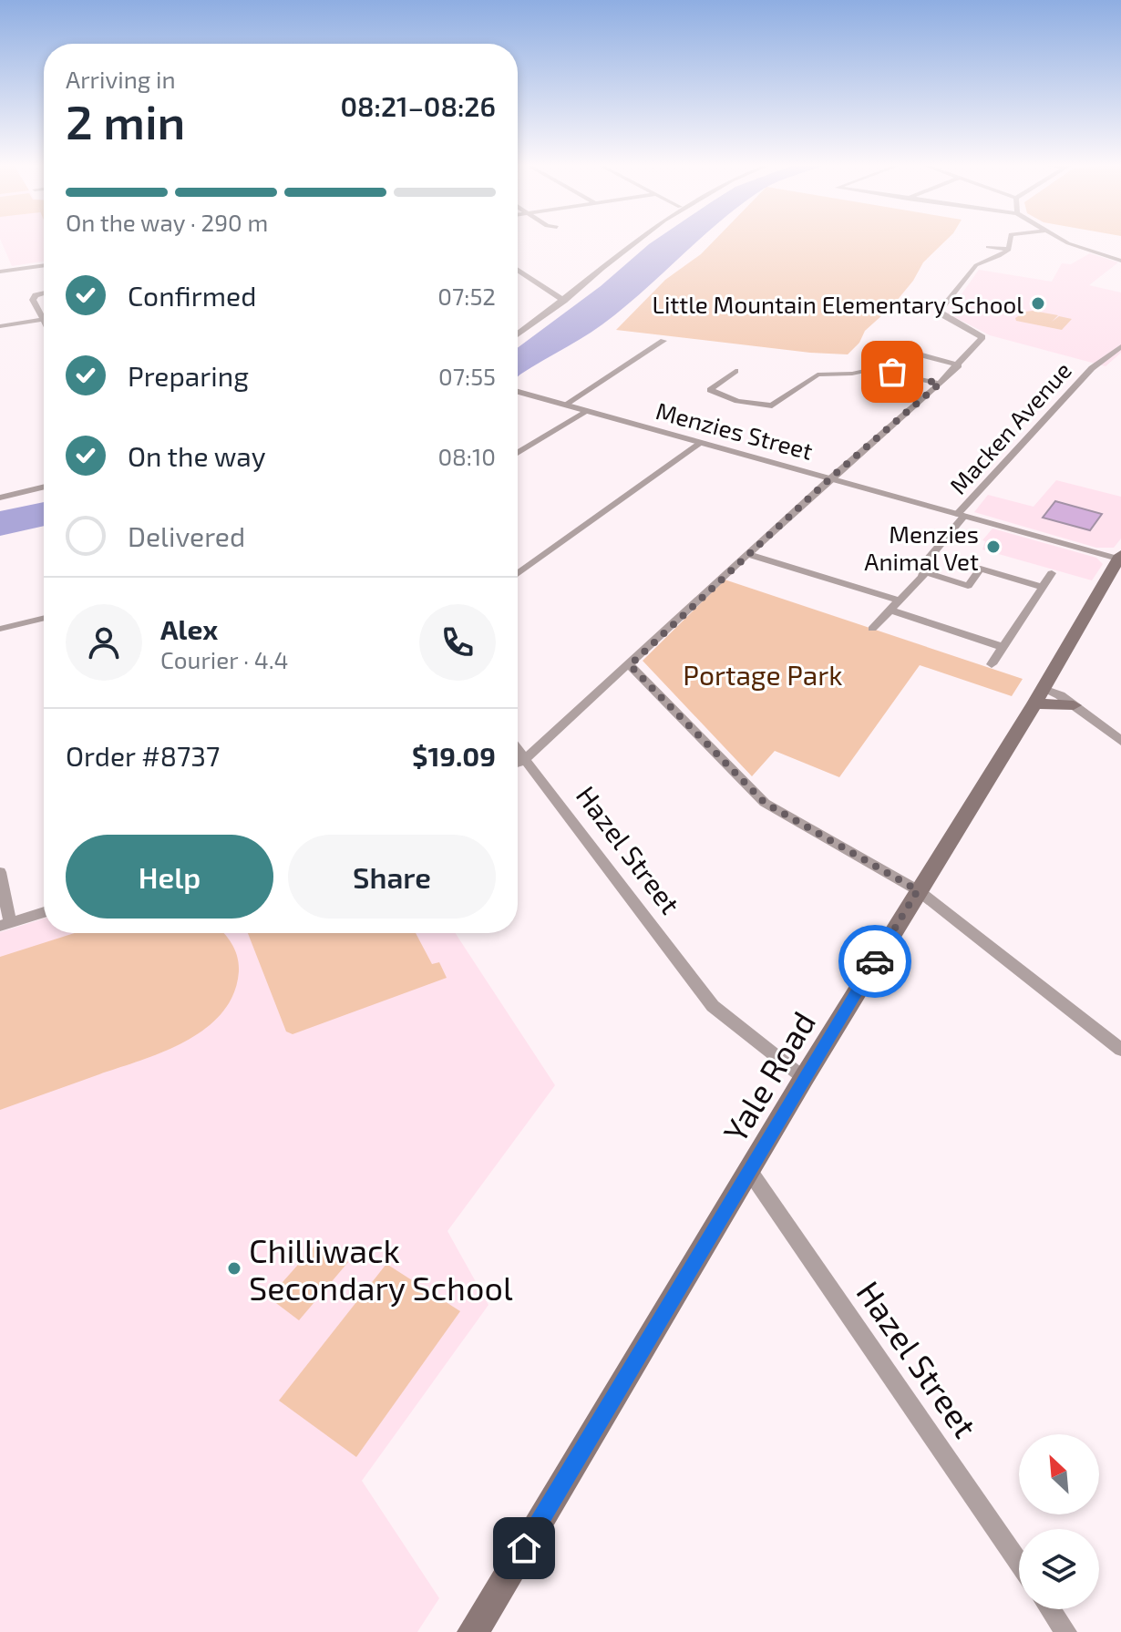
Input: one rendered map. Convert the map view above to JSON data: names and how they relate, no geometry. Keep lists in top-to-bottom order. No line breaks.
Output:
{"streets":{"main road":["Yale Road"],"street":["Macken Avenue","Menzies Street","Hazel Street"]},"crossings":[["Macken Avenue","Menzies Street"],["Menzies Street","Yale Road"],["Hazel Street","Yale Road"]],"parks":["Portage Park"],"places":["Little Mountain Elementary School","Menzies Animal Vet","Chilliwack Secondary School"],"north":"top left","page":{"heading":["2 min","Arriving in","08:21–08:26"],"panel":["Alex","Courier · 4.4","Order #8737","$19.09"],"bar":"On the way · 290 m","list":[["Confirmed","07:52"],["Preparing","07:55"],["On the way","08:10"],"Delivered"],"buttons":["Help","Share"]}}
